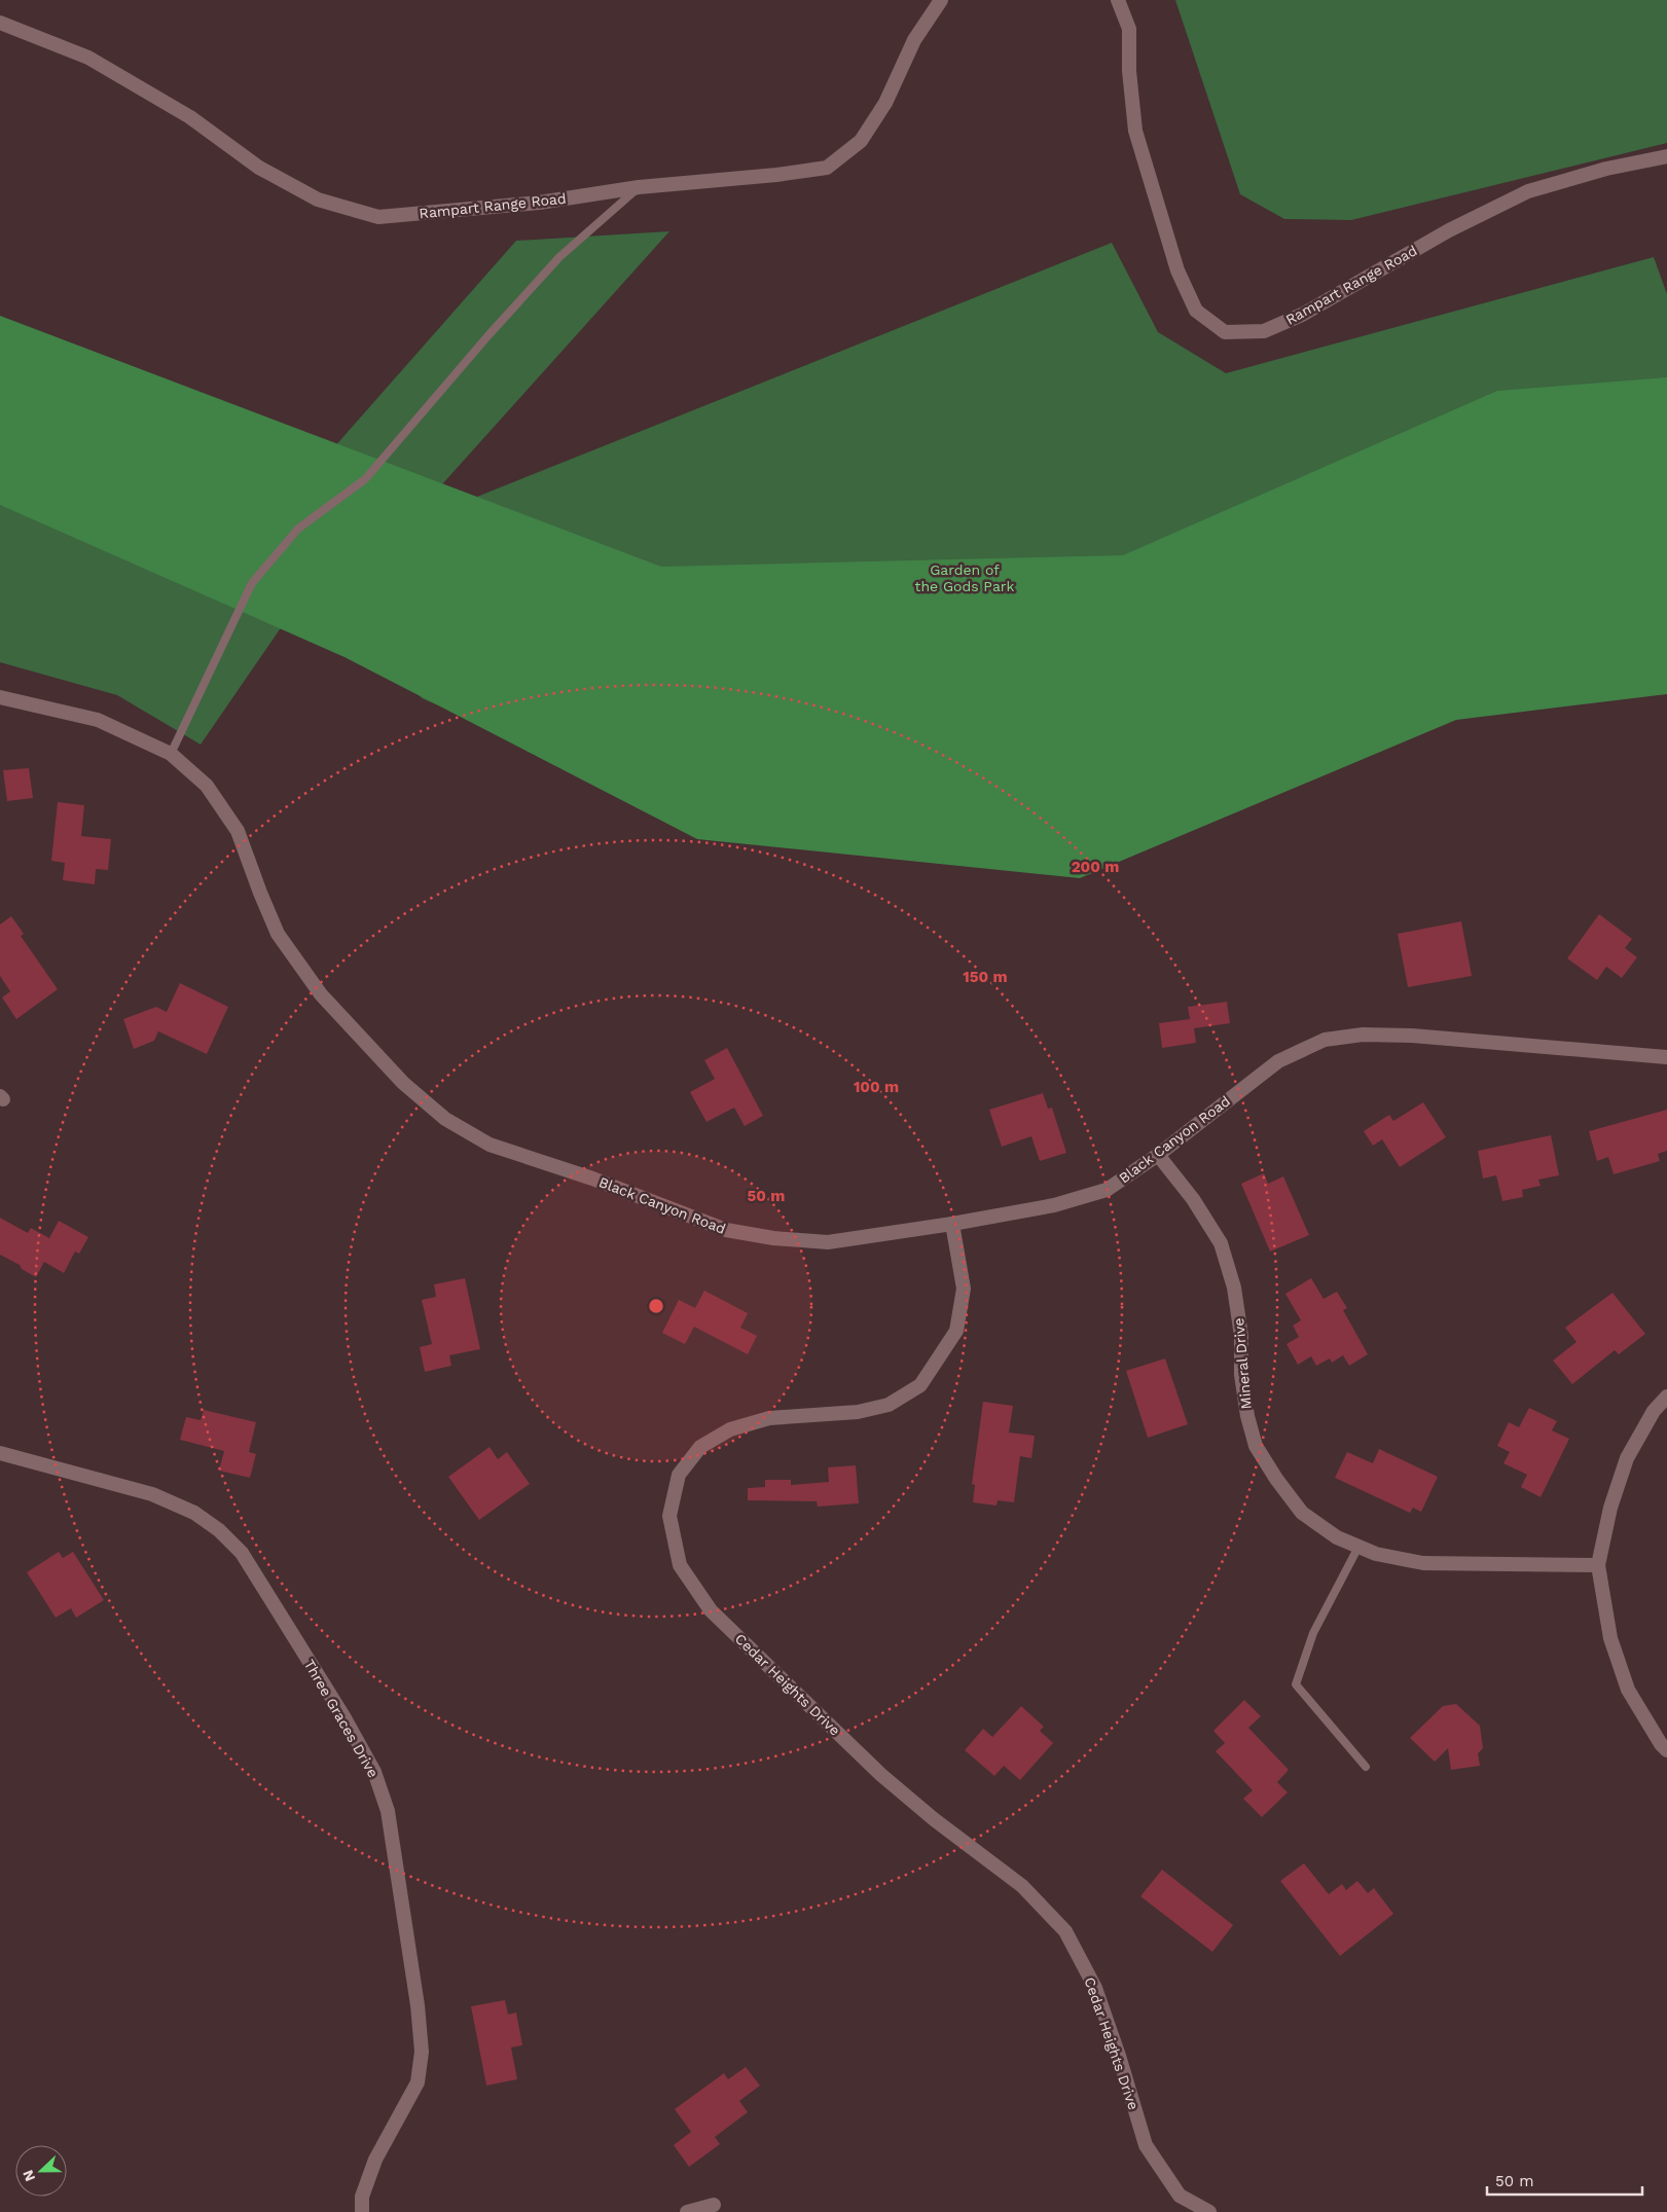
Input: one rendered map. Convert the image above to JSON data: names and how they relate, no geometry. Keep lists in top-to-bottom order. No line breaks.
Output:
{"streets":{"street":["Rampart Range Road","Black Canyon Road","Mineral Drive","Cedar Heights Drive","Three Graces Drive"]},"crossings":[["Black Canyon Road","Mineral Drive"],["Black Canyon Road","Cedar Heights Drive"]],"parks":["Garden of the Gods Park"],"scale_bar":"50 m","north":"left","rings":["200 m","150 m","100 m","50 m"]}
